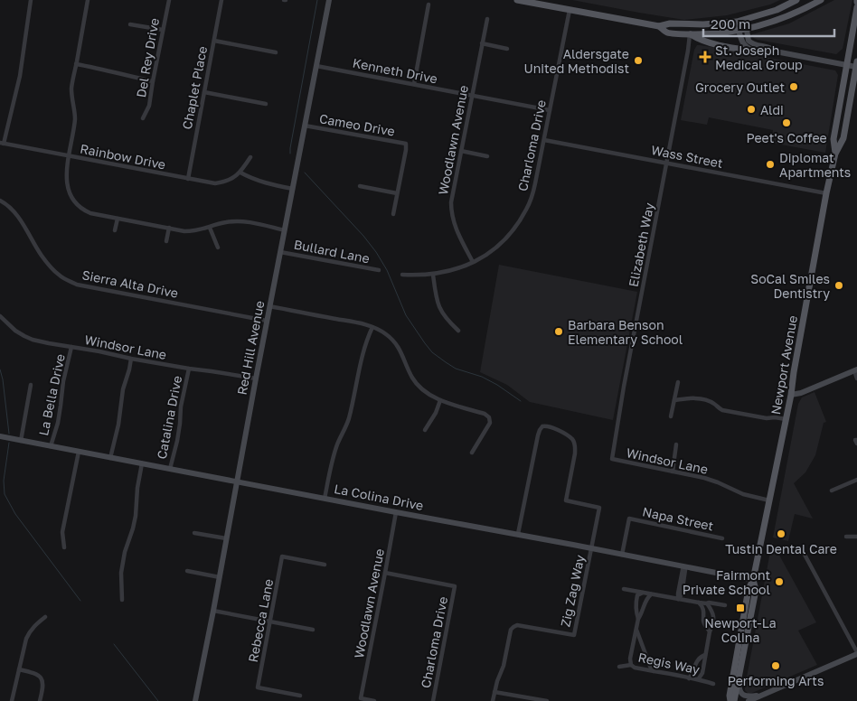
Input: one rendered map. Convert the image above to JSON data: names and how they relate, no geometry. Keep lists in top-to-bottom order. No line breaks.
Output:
{"streets":{"main road":["Newport Avenue"],"street":["Del Rey Drive","Kenneth Drive","Chaplet Place","Cameo Drive","Woodlawn Avenue","Charloma Drive","Rainbow Drive","Wass Street","Elizabeth Way","Bullard Lane","Sierra Alta Drive","Windsor Lane","Red Hill Avenue","La Bella Drive","Catalina Drive","La Colina Drive","Napa Street","Zig Zag Way","Rebecca Lane","Regis Way"]},"crossings":[["Kenneth Drive","Woodlawn Avenue"],["Kenneth Drive","Charloma Drive"],["Kenneth Drive","Red Hill Avenue"],["Chaplet Place","Rainbow Drive"],["Cameo Drive","Red Hill Avenue"],["Woodlawn Avenue","Charloma Drive"],["Woodlawn Avenue","La Colina Drive"],["Charloma Drive","Wass Street"],["Rainbow Drive","Bullard Lane"],["Wass Street","Elizabeth Way"],["Wass Street","Newport Avenue"],["Elizabeth Way","Windsor Lane"],["Bullard Lane","Red Hill Avenue"],["Sierra Alta Drive","Red Hill Avenue"],["Windsor Lane","Red Hill Avenue"],["Windsor Lane","Newport Avenue"],["Windsor Lane","La Bella Drive"],["Windsor Lane","Catalina Drive"],["Red Hill Avenue","La Colina Drive"],["Newport Avenue","La Colina Drive"],["La Bella Drive","La Colina Drive"],["Catalina Drive","La Colina Drive"],["La Colina Drive","Napa Street"],["La Colina Drive","Zig Zag Way"]],"places":{"health":["St. Joseph Medical Group"],"other":["Aldersgate United Methodist","Grocery Outlet","Aldi","Peet's Coffee","Diplomat Apartments","SoCal Smiles Dentistry","Barbara Benson Elementary School","Tustin Dental Care","Fairmont Private School","Performing Arts"],"transit":["Newport-La Colina"]},"scale_bar":"200 m"}
